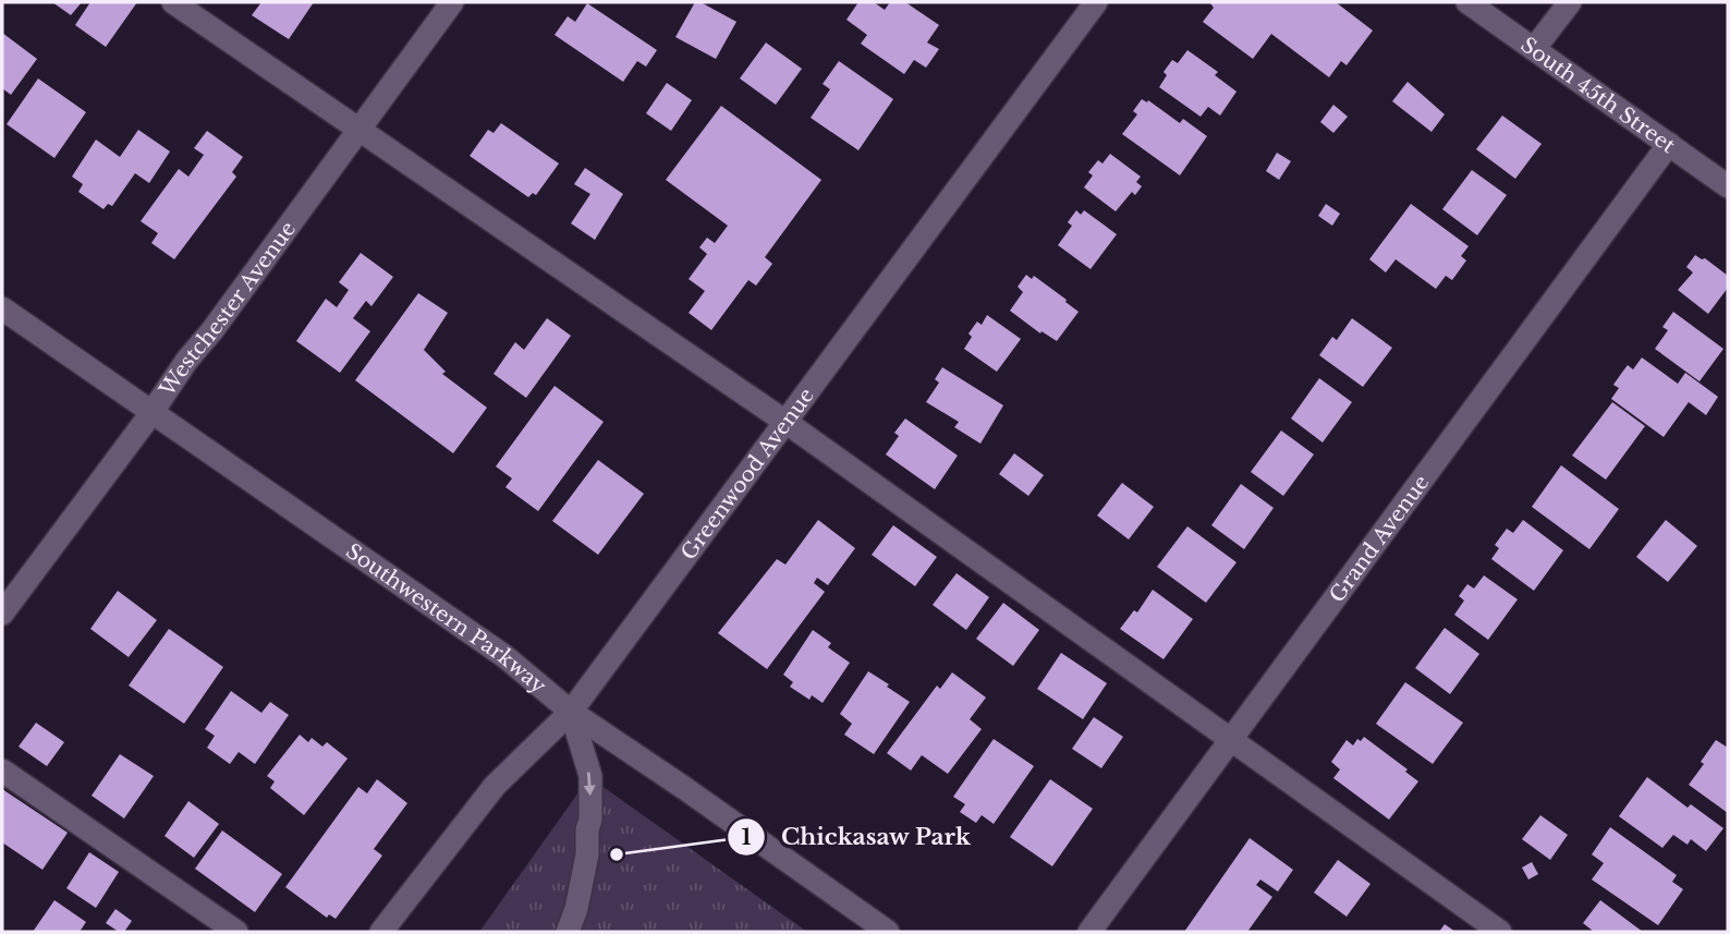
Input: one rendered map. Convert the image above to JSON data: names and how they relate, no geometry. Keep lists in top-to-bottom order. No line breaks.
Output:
{"streets":{"street":["South 45th Street","Westchester Avenue","Greenwood Avenue","Grand Avenue","Southwestern Parkway"]},"crossings":[["South 45th Street","Grand Avenue"],["Westchester Avenue","Southwestern Parkway"],["Greenwood Avenue","Southwestern Parkway"]],"places":["Chickasaw Park"]}
